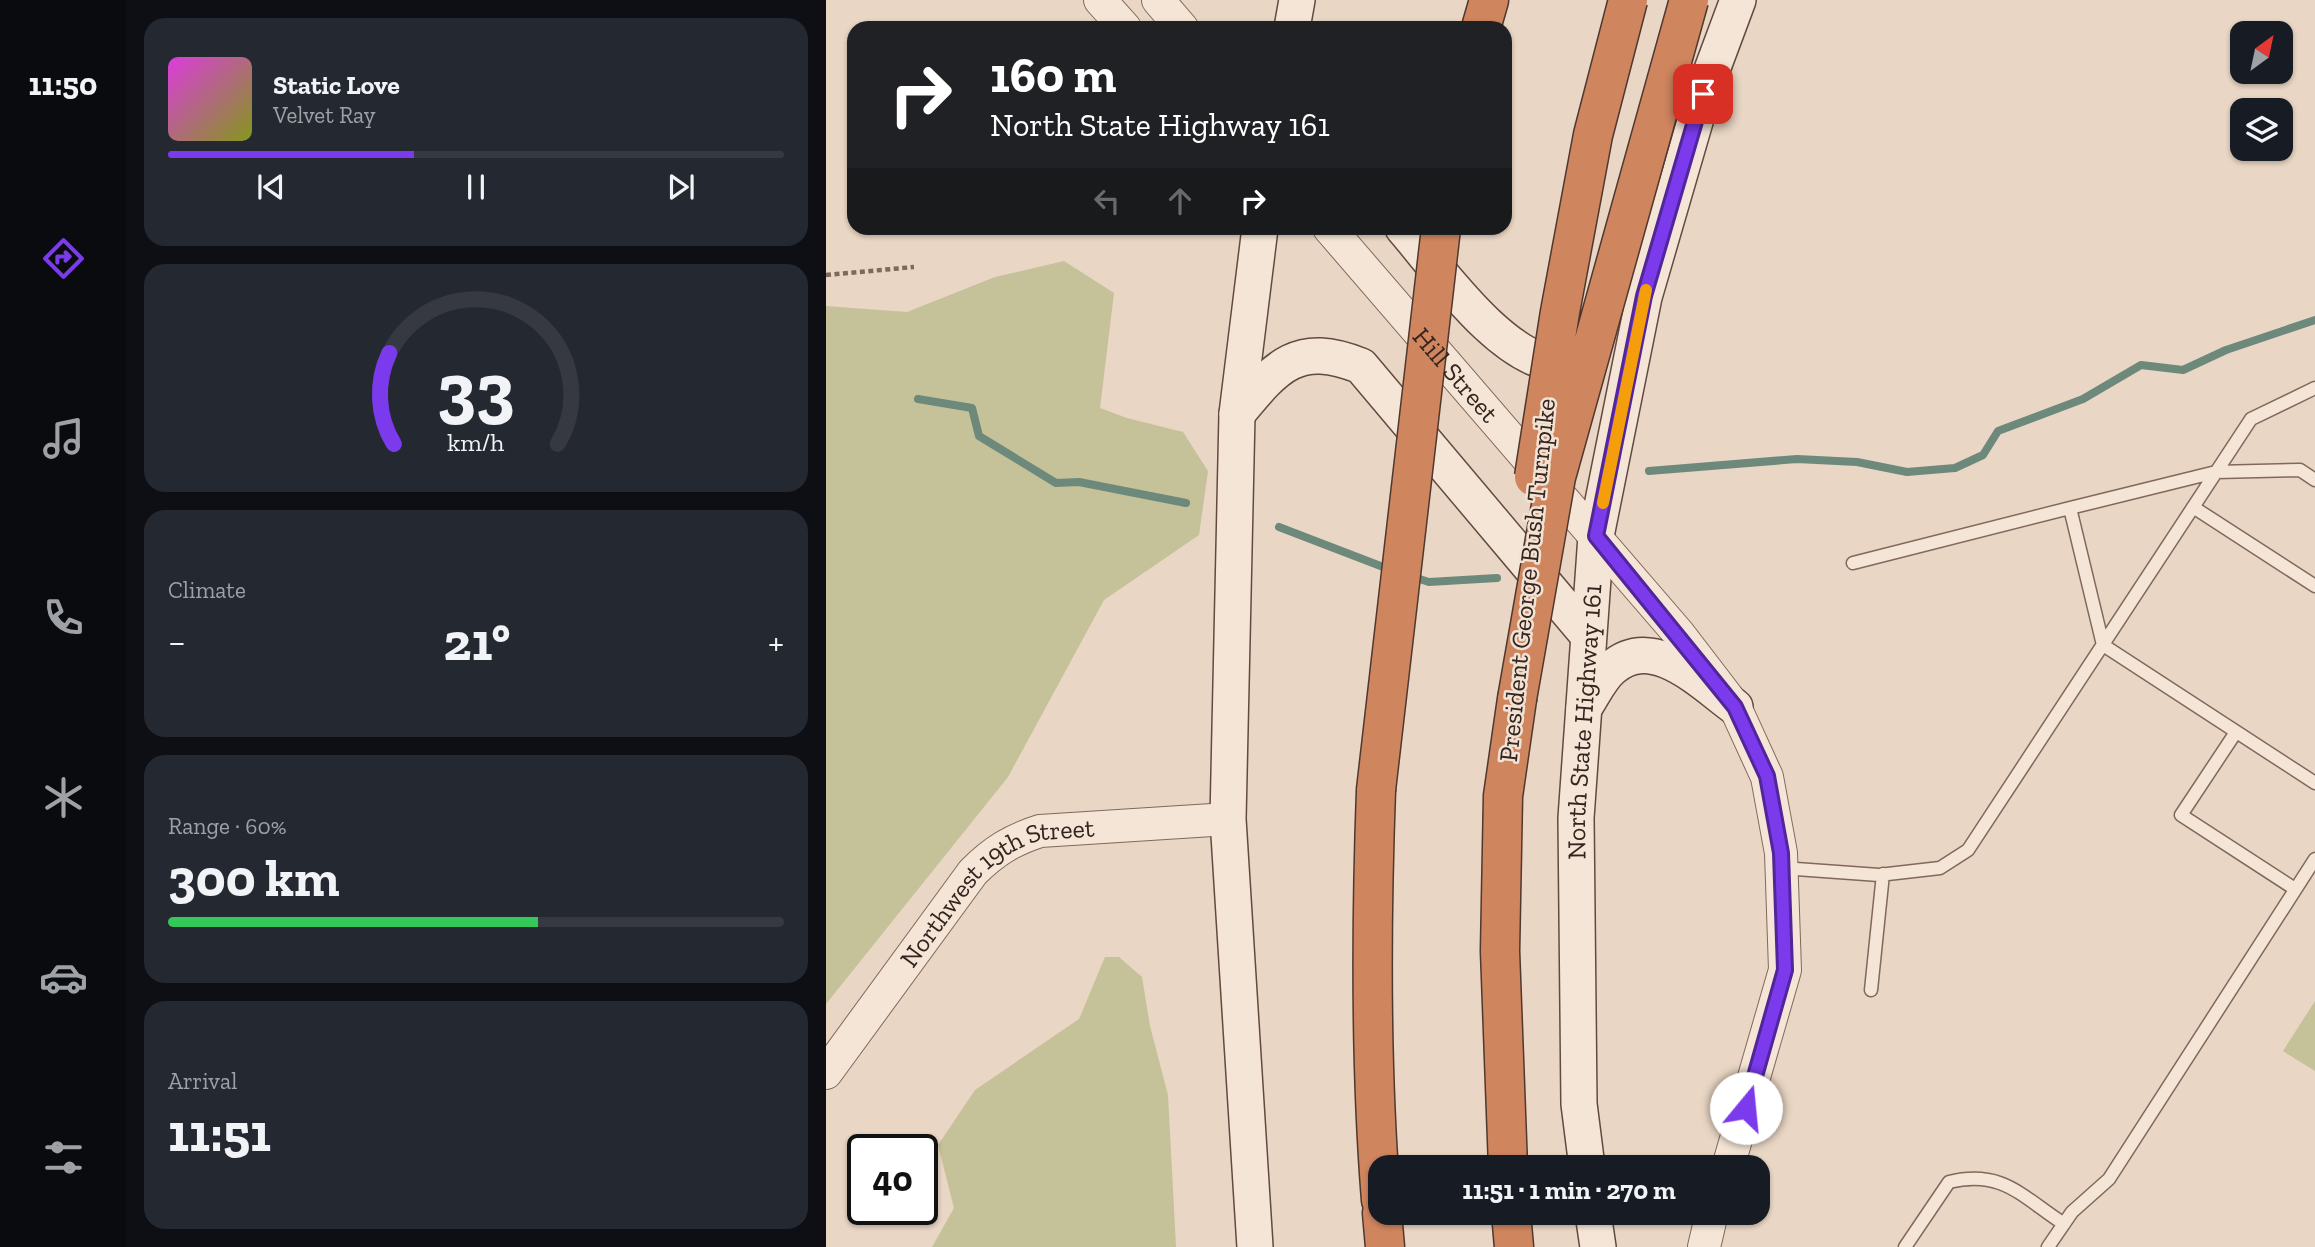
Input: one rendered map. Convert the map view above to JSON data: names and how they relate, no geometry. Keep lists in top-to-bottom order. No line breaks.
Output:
{"streets":{"highway":["President George Bush Turnpike"],"main road":["North State Highway 161"],"street":["Hill Street","Northwest 19th Street"]},"crossings":[["Hill Street","North State Highway 161"]],"north":"top right","page":{"tabs":"11:50","turn":["160 m","North State Highway 161"],"song":["Static Love","Velvet Ray"],"tile":["Climate",["Range · 60%","300 km"],["Arrival","11:51"]],"heat":["−","21°","+"],"limit":"40","trip":"11:51 · 1 min · 270 m","gauge":["33","km/h"]}}
